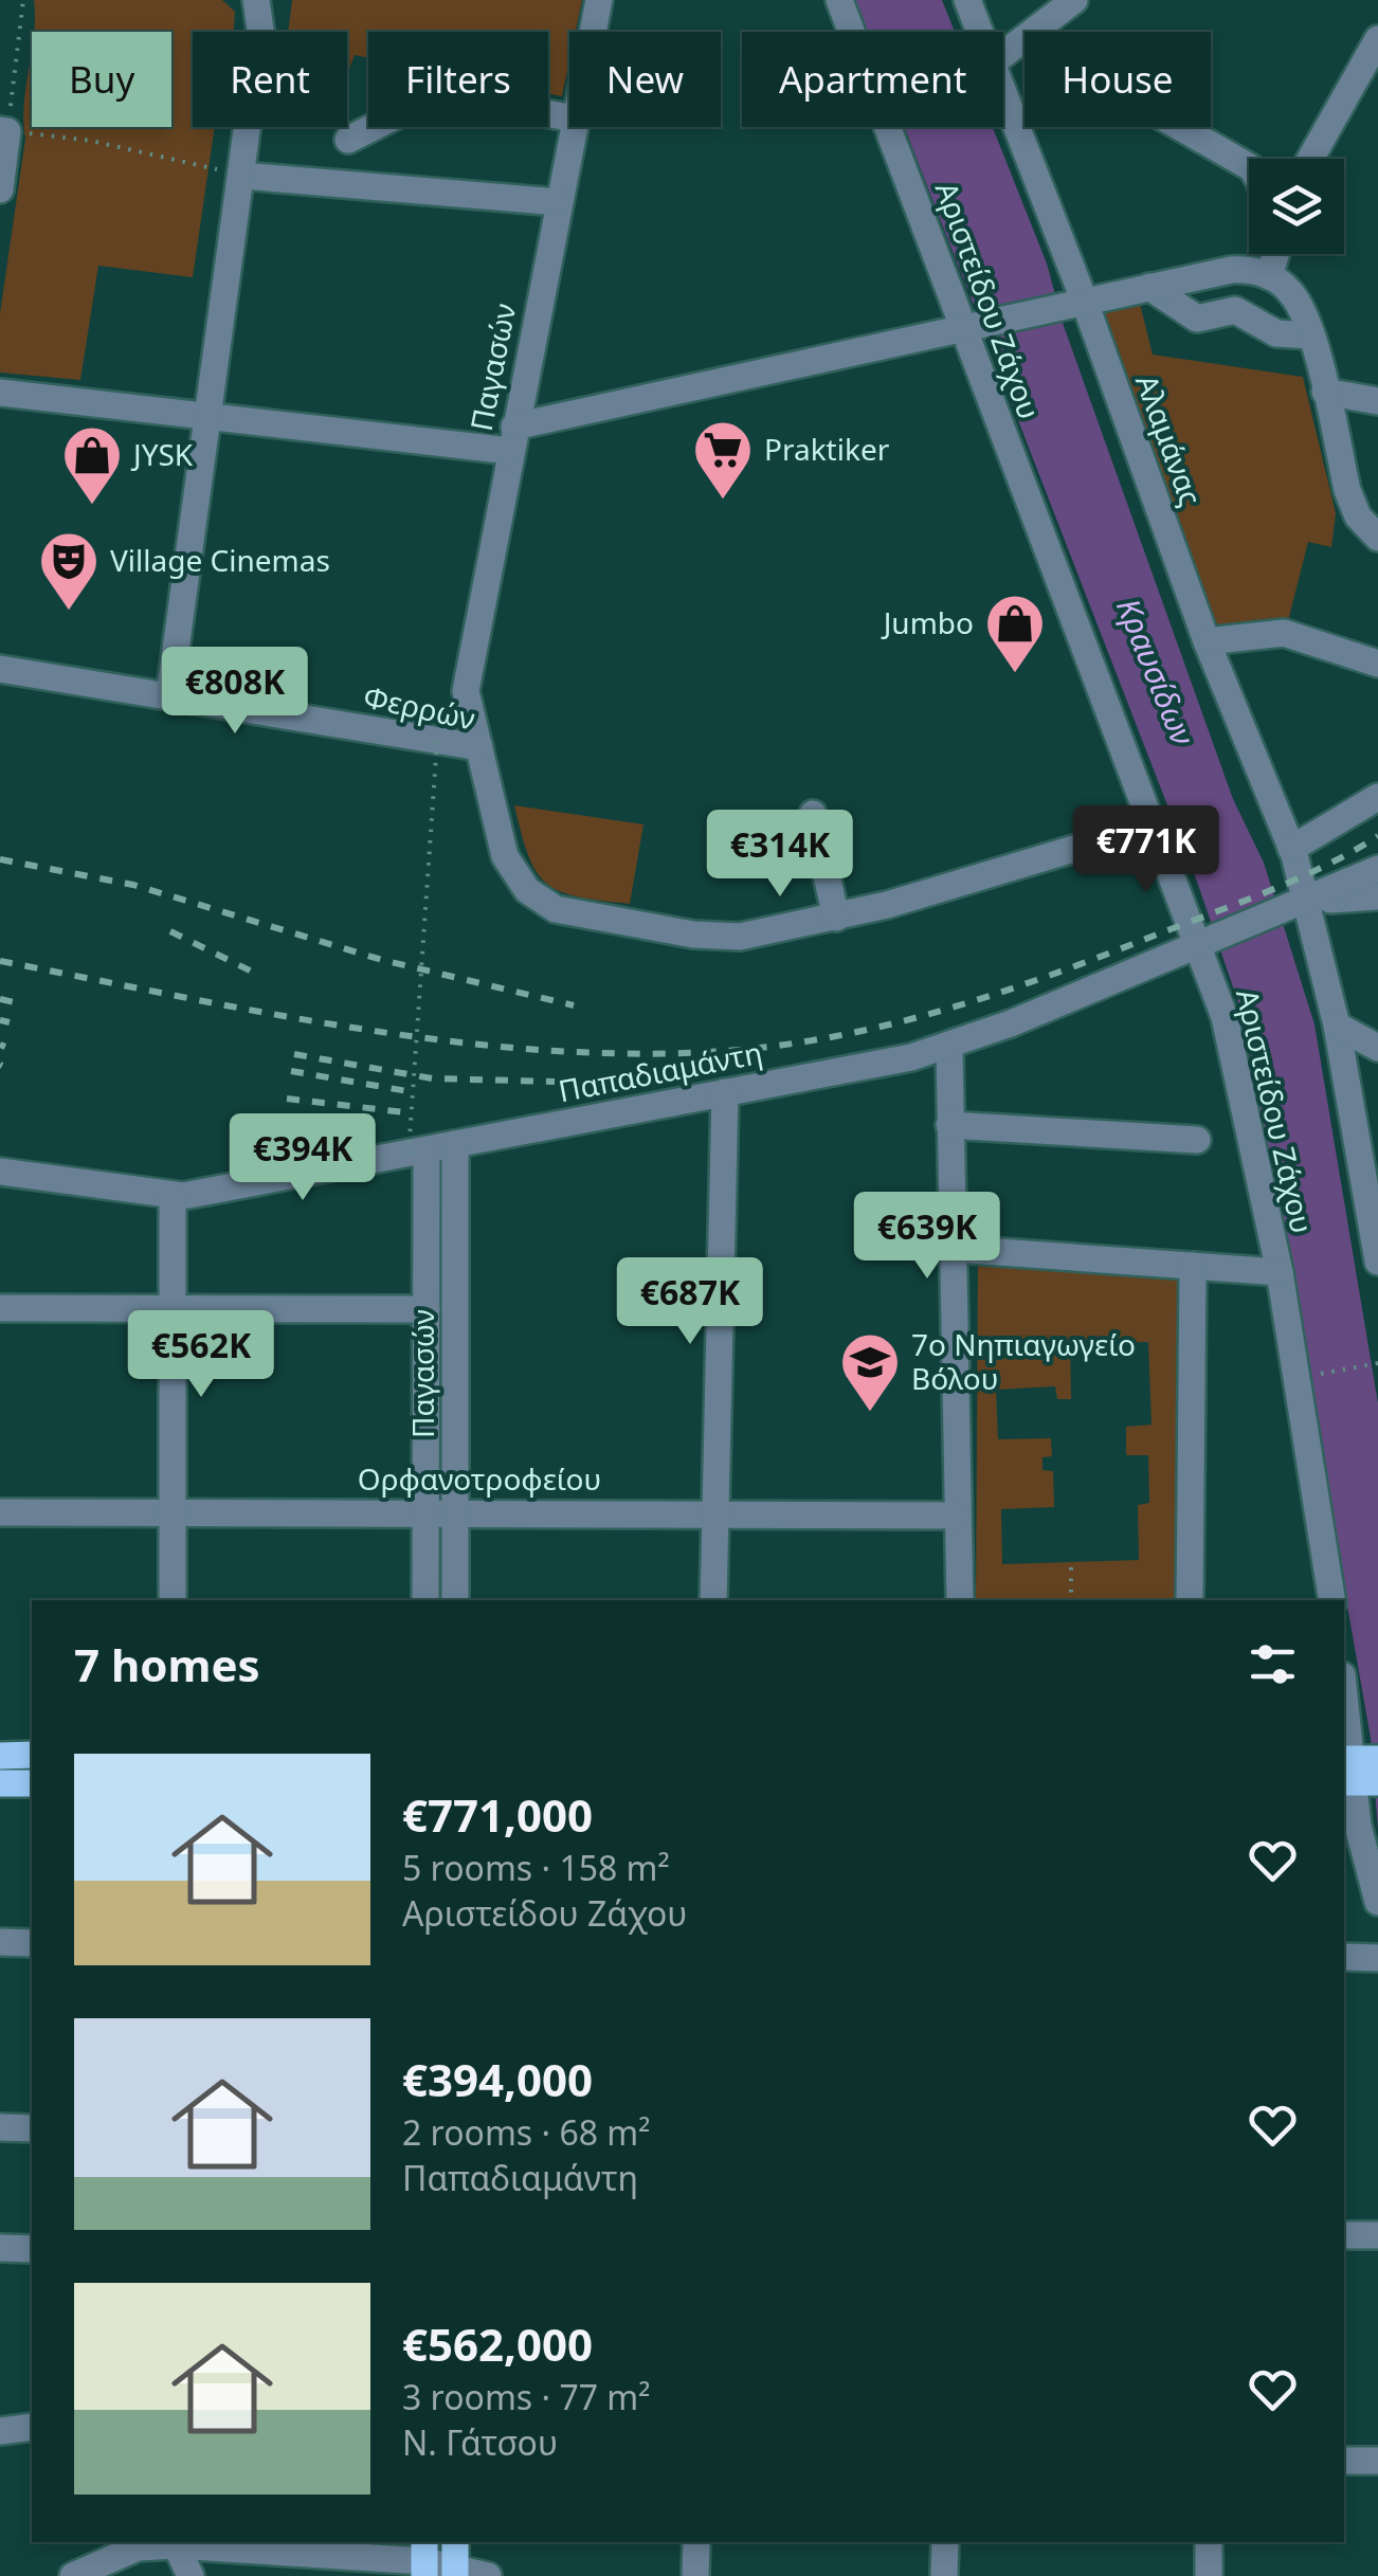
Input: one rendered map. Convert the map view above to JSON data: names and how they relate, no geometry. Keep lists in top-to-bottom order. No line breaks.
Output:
{"streets":{"street":["Αριστείδου Ζάχου","Παγασών","Αλαμάνας","Φερρών","Παπαδιαμάντη","Ορφανοτροφείου"]},"crossings":[["Αριστείδου Ζάχου","Φερρών"],["Αριστείδου Ζάχου","Παπαδιαμάντη"],["Παγασών","Φερρών"],["Παγασών","Παπαδιαμάντη"],["Παγασών","Ορφανοτροφείου"],["Αλαμάνας","Παπαδιαμάντη"]],"water":["Κραυσίδων"],"places":{"supermarket":["Praktiker"],"shop":["JYSK","Jumbo"],"theatre":["Village Cinemas"],"school or university":["7ο Νηπιαγωγείο Βόλου"]},"page":{"chip":["Buy","Rent","Filters","New","Apartment","House"],"price":["€808K","€771K","€314K","€394K","€639K","€687K","€562K"],"heading":"7 homes","list":[{"name":"€771,000","note":"5 rooms · 158 m² · Αριστείδου Ζάχου"},{"name":"€394,000","note":"2 rooms · 68 m² · Παπαδιαμάντη"},{"name":"€562,000","note":"3 rooms · 77 m² · Ν. Γάτσου"}]}}
